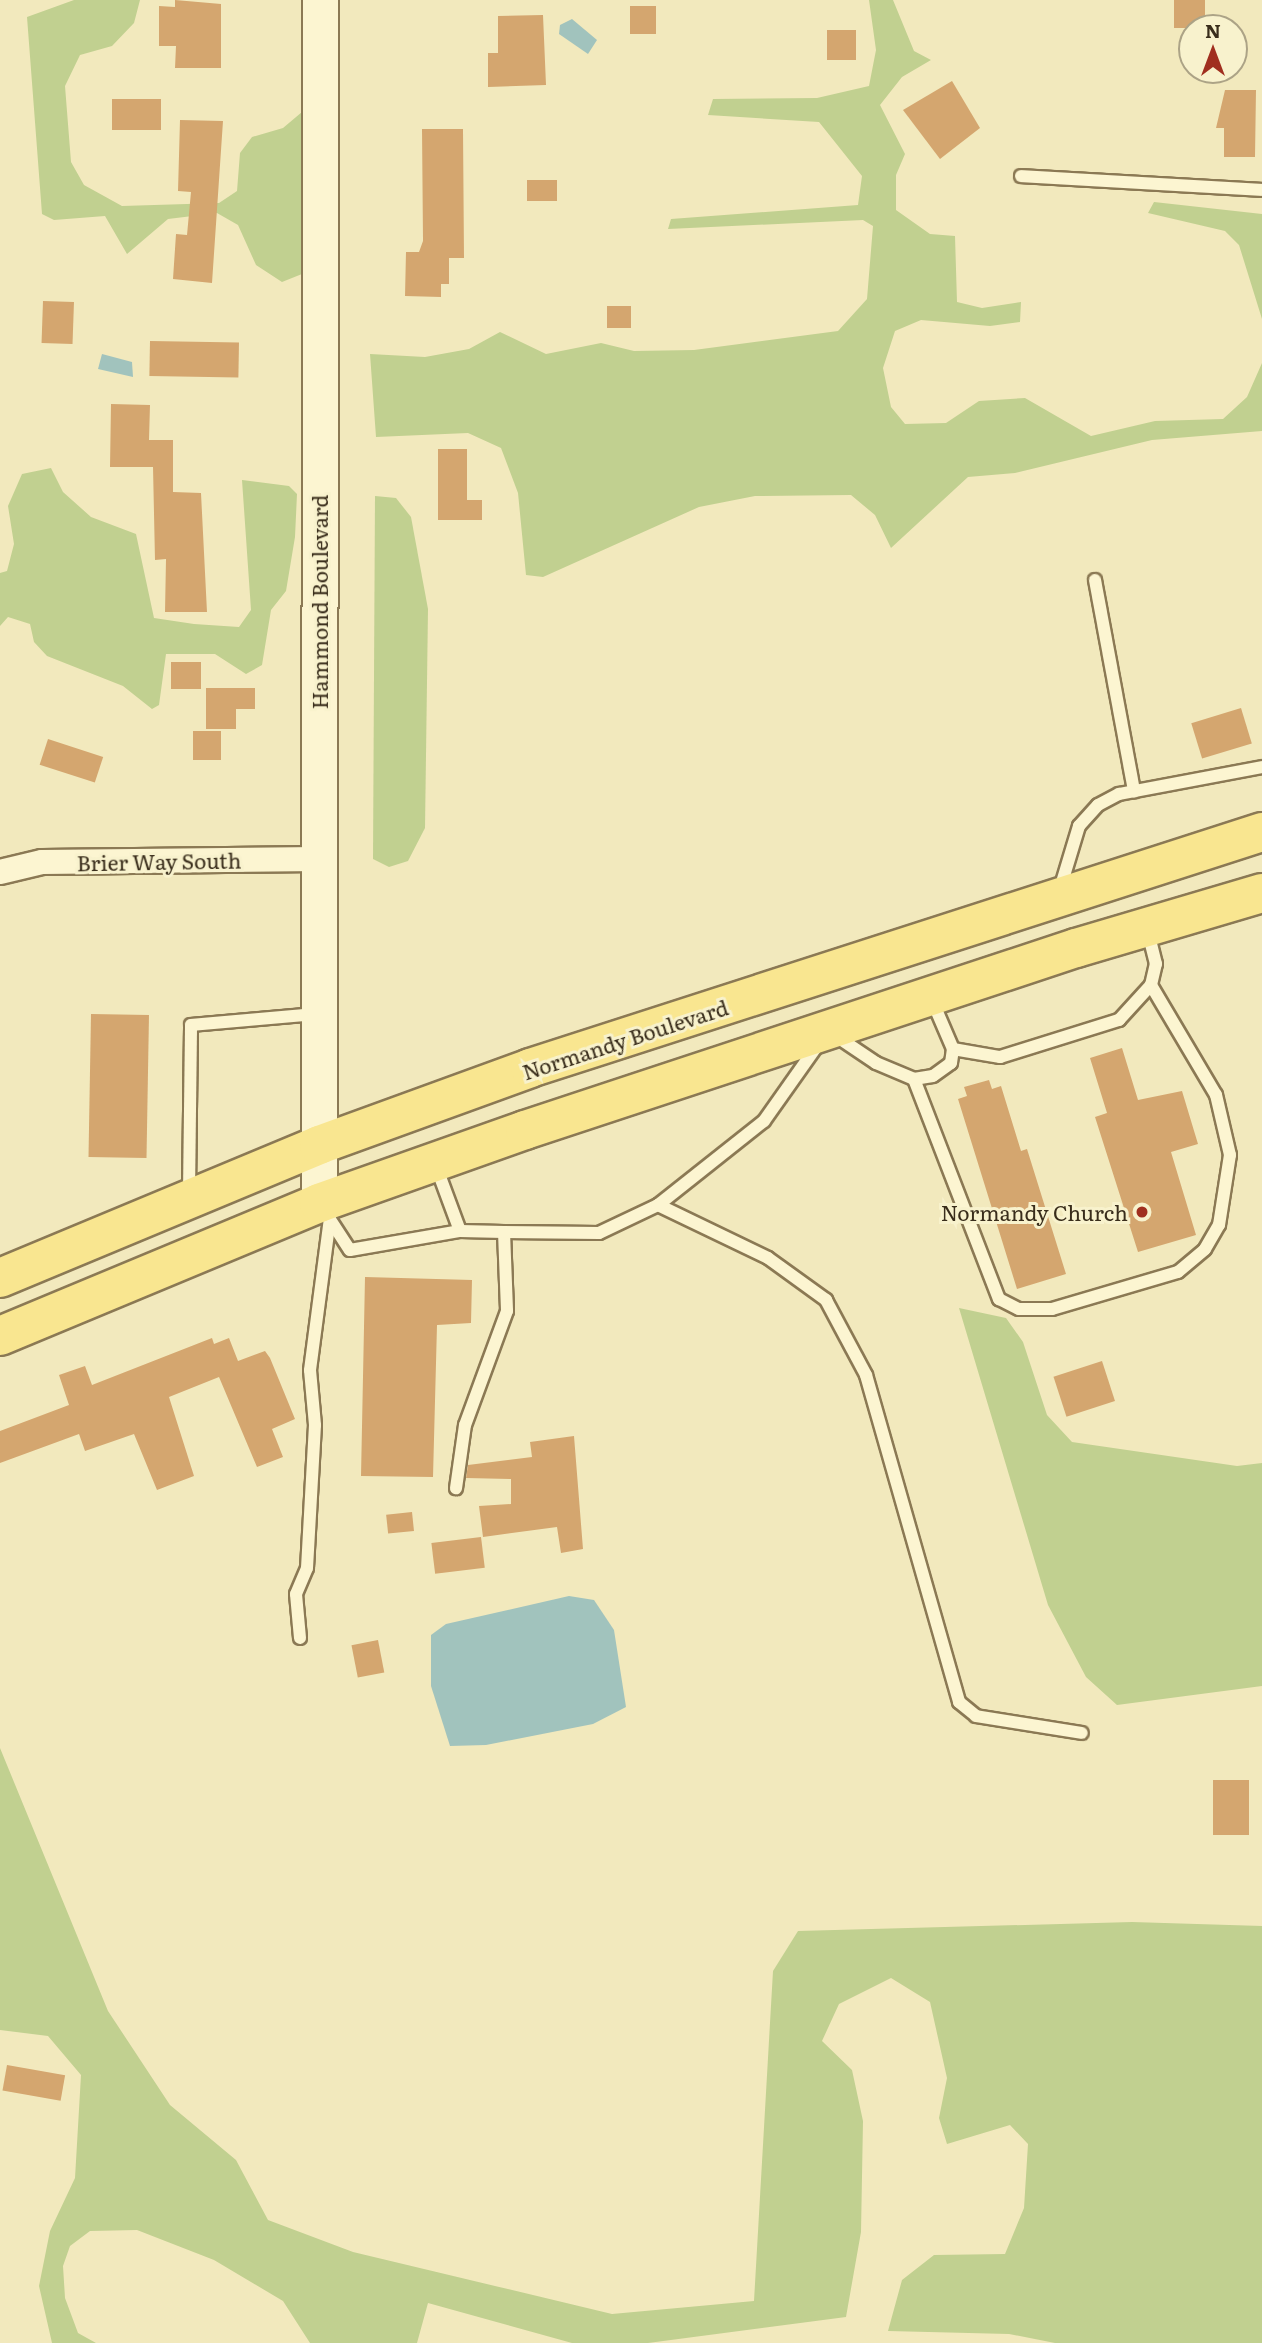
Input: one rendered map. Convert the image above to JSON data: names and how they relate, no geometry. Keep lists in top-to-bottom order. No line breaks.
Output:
{"streets":{"main road":["Normandy Boulevard"],"street":["Hammond Boulevard","Brier Way South"]},"crossings":[["Hammond Boulevard","Brier Way South"],["Hammond Boulevard","Normandy Boulevard"]],"places":["Normandy Church"],"north":"top"}
